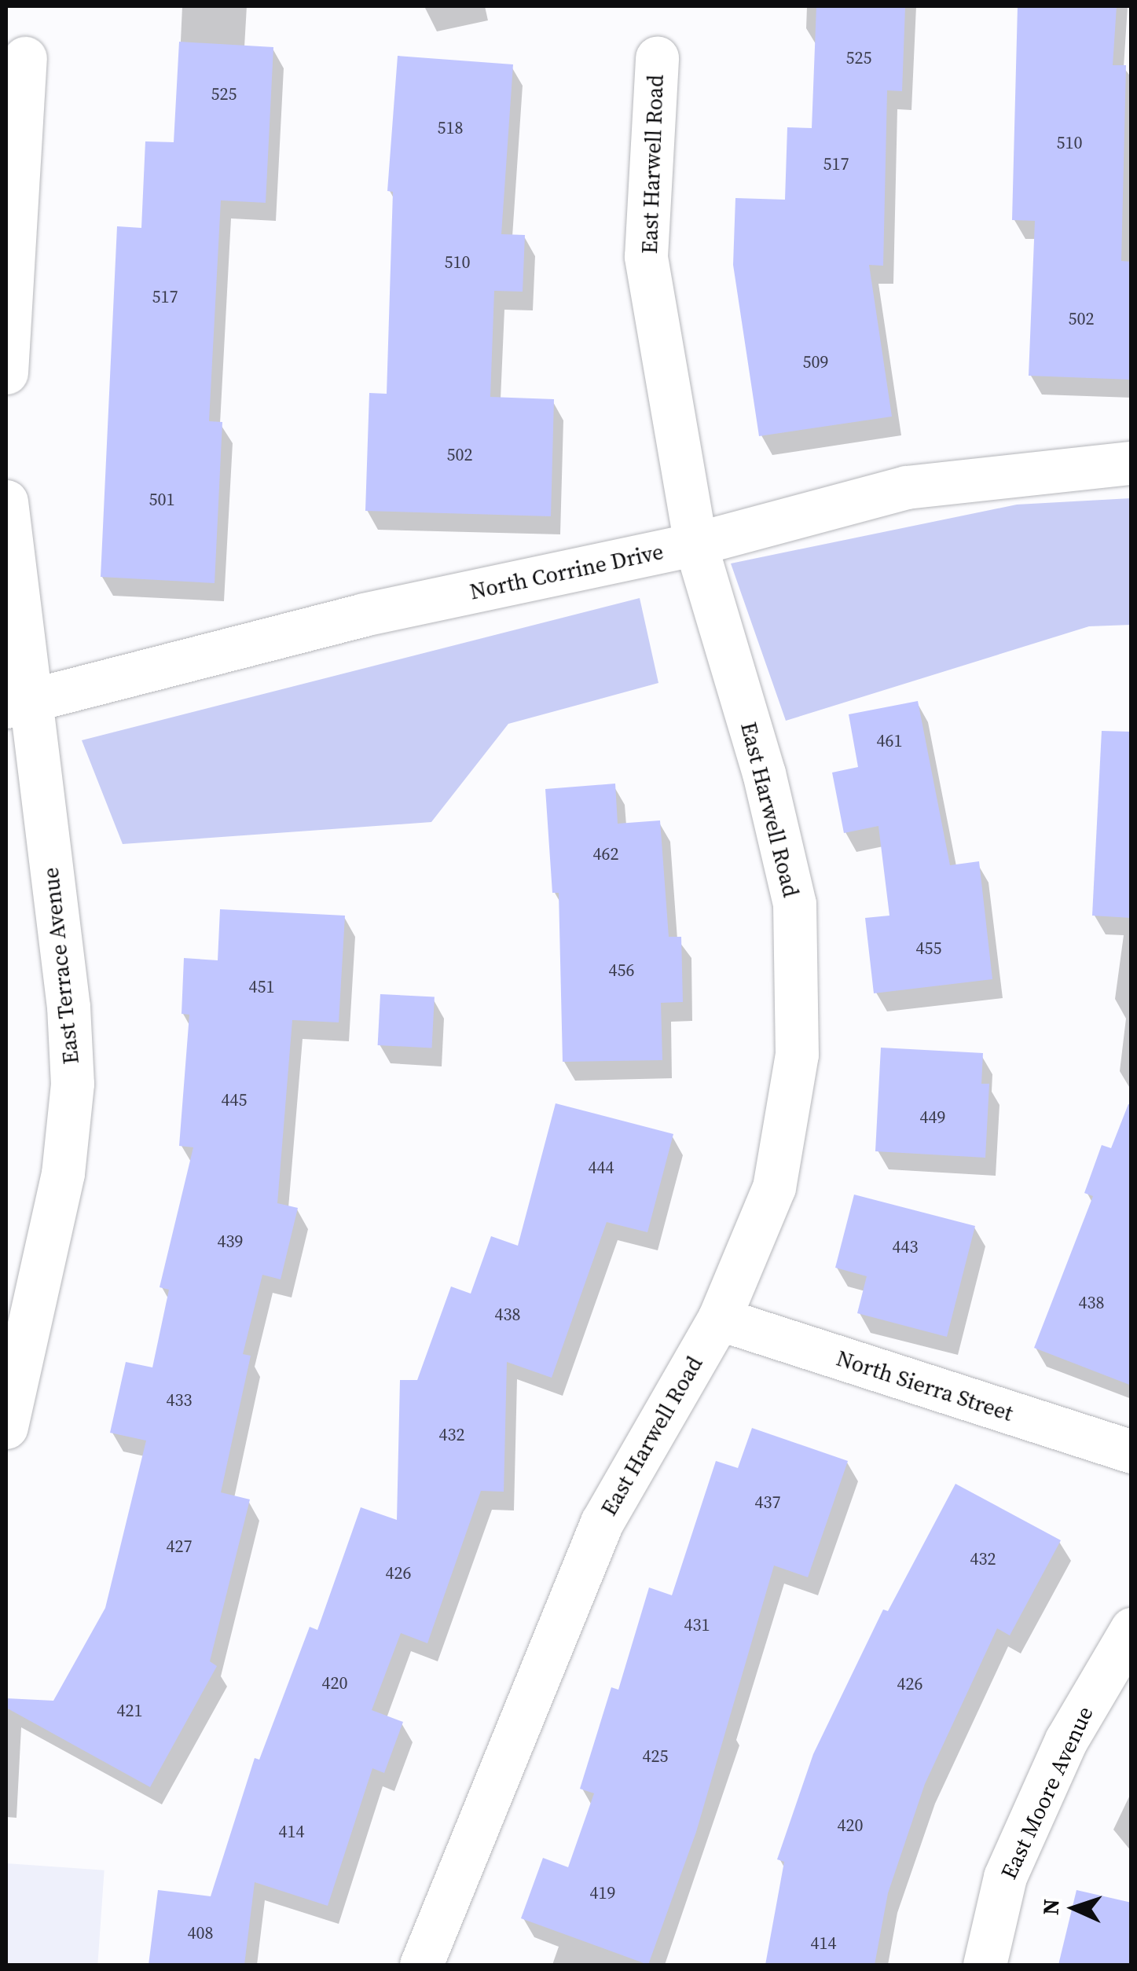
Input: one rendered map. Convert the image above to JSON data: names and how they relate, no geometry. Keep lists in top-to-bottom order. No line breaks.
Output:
{"streets":{"street":["East Harwell Road","North Corrine Drive","East Terrace Avenue","North Sierra Street","East Moore Avenue"]},"crossings":[["East Harwell Road","North Corrine Drive"],["East Harwell Road","North Sierra Street"],["North Corrine Drive","East Terrace Avenue"]],"house_numbers":["525","525","518","510","517","510","517","502","509","502","501","461","462","455","456","451","445","449","444","439","443","438","438","433","432","437","427","432","426","431","420","426","421","425","420","414","419","408","414"],"north":"left"}
